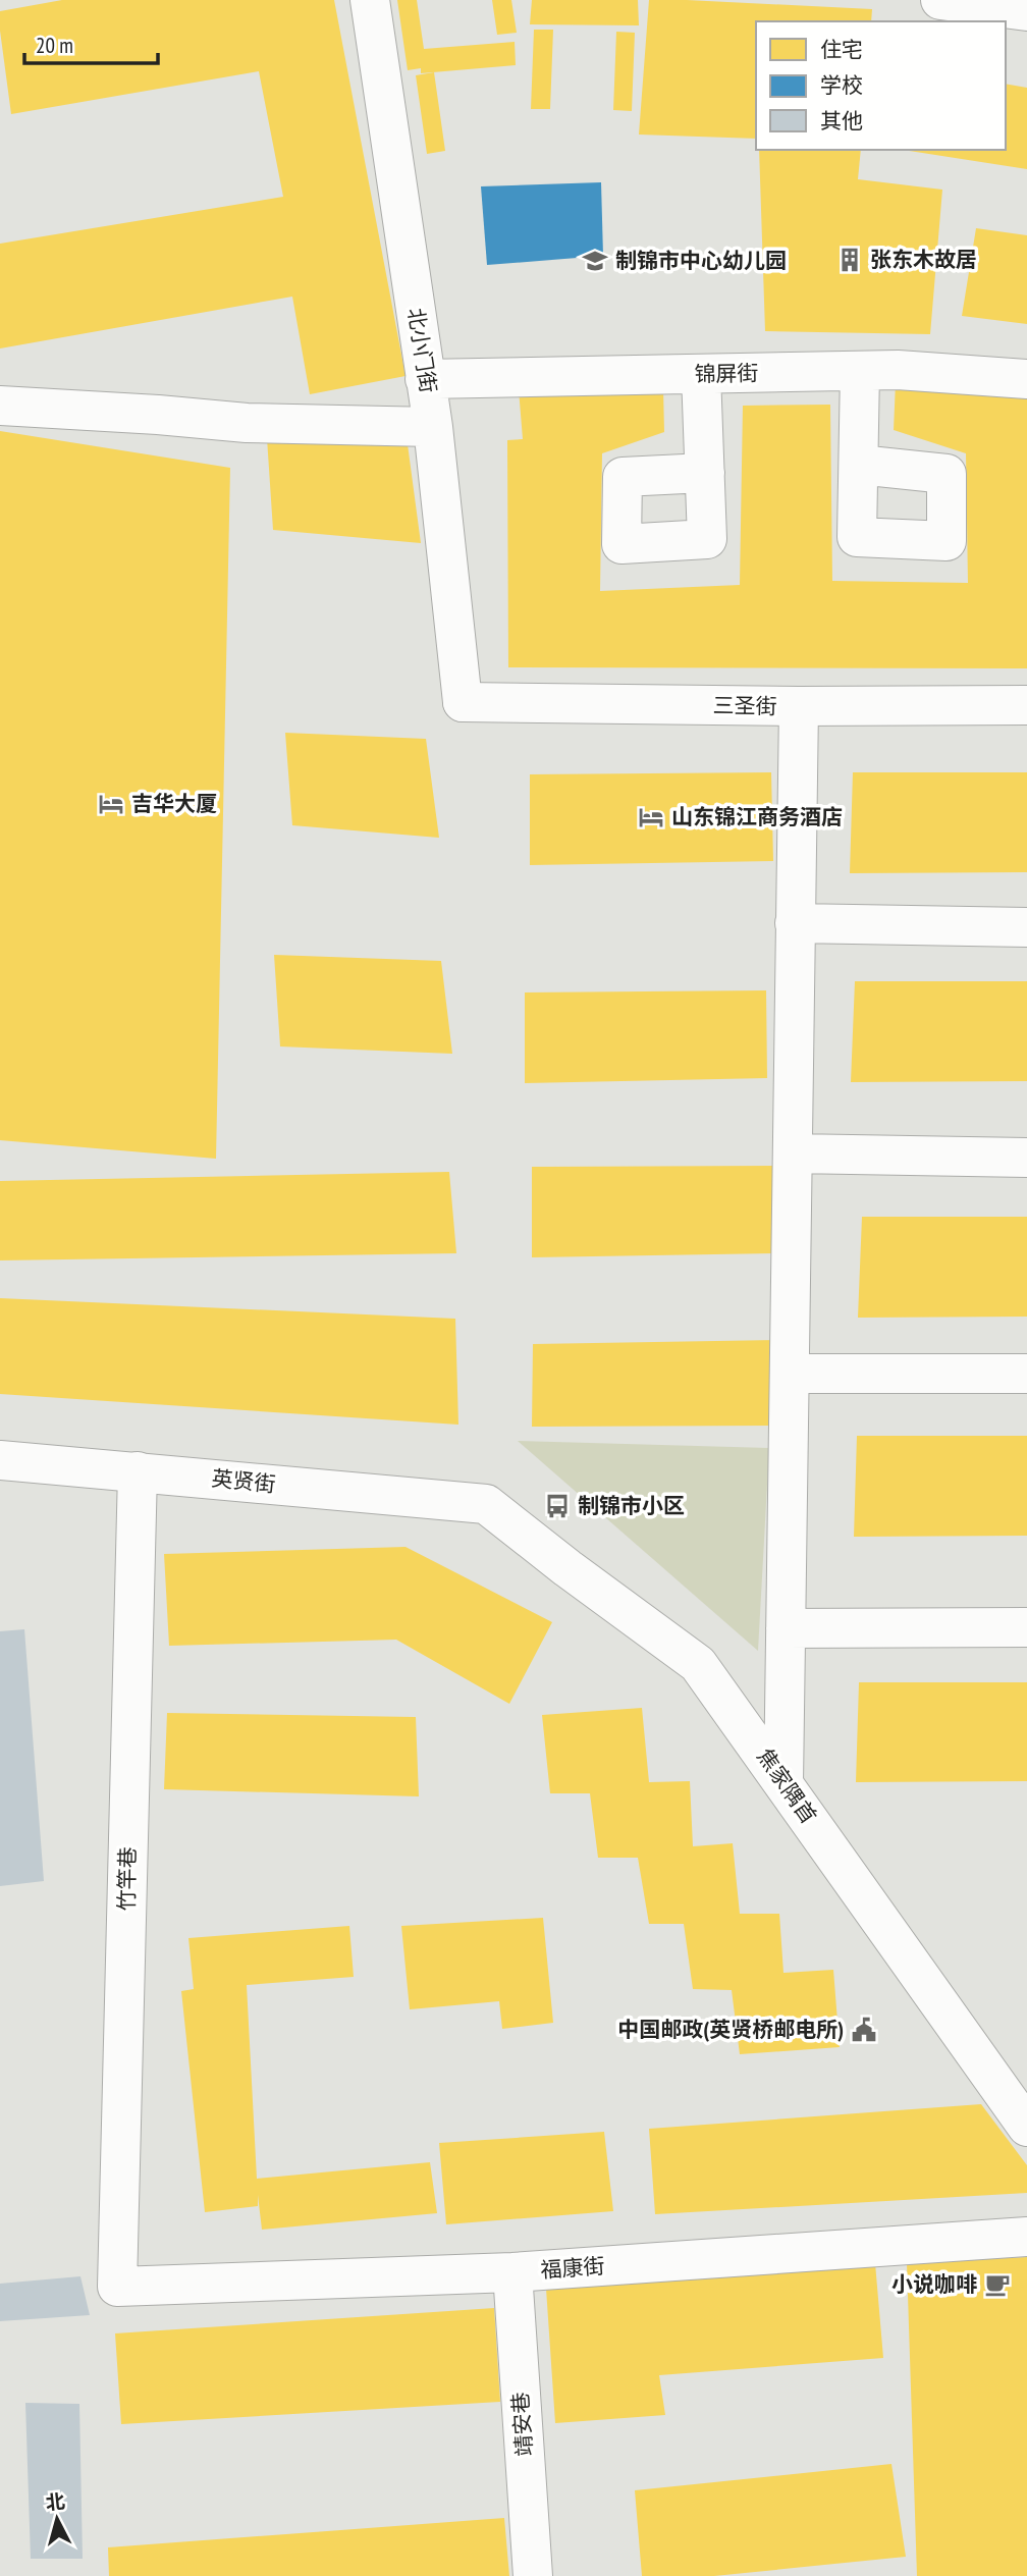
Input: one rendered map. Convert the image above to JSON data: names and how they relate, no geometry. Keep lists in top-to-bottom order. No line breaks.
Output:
{"streets":{"street":["北小门街","锦屏街","三圣街","英贤街","焦家隅首","竹竿巷","福康街","靖安巷"]},"crossings":[["北小门街","锦屏街"],["北小门街","三圣街"],["英贤街","焦家隅首"],["英贤街","竹竿巷"],["竹竿巷","福康街"],["福康街","靖安巷"]],"places":{"building":["张东木故居"],"school or university":["制锦市中心幼儿园"],"hotel":["吉华大厦","山东锦江商务酒店"],"bus stop":["制锦市小区"],"public building":["中国邮政(英贤桥邮电所)"],"cafe":["小说咖啡"]},"legend":["住宅","学校","其他"],"scale_bar":"20 m","north":"top"}
